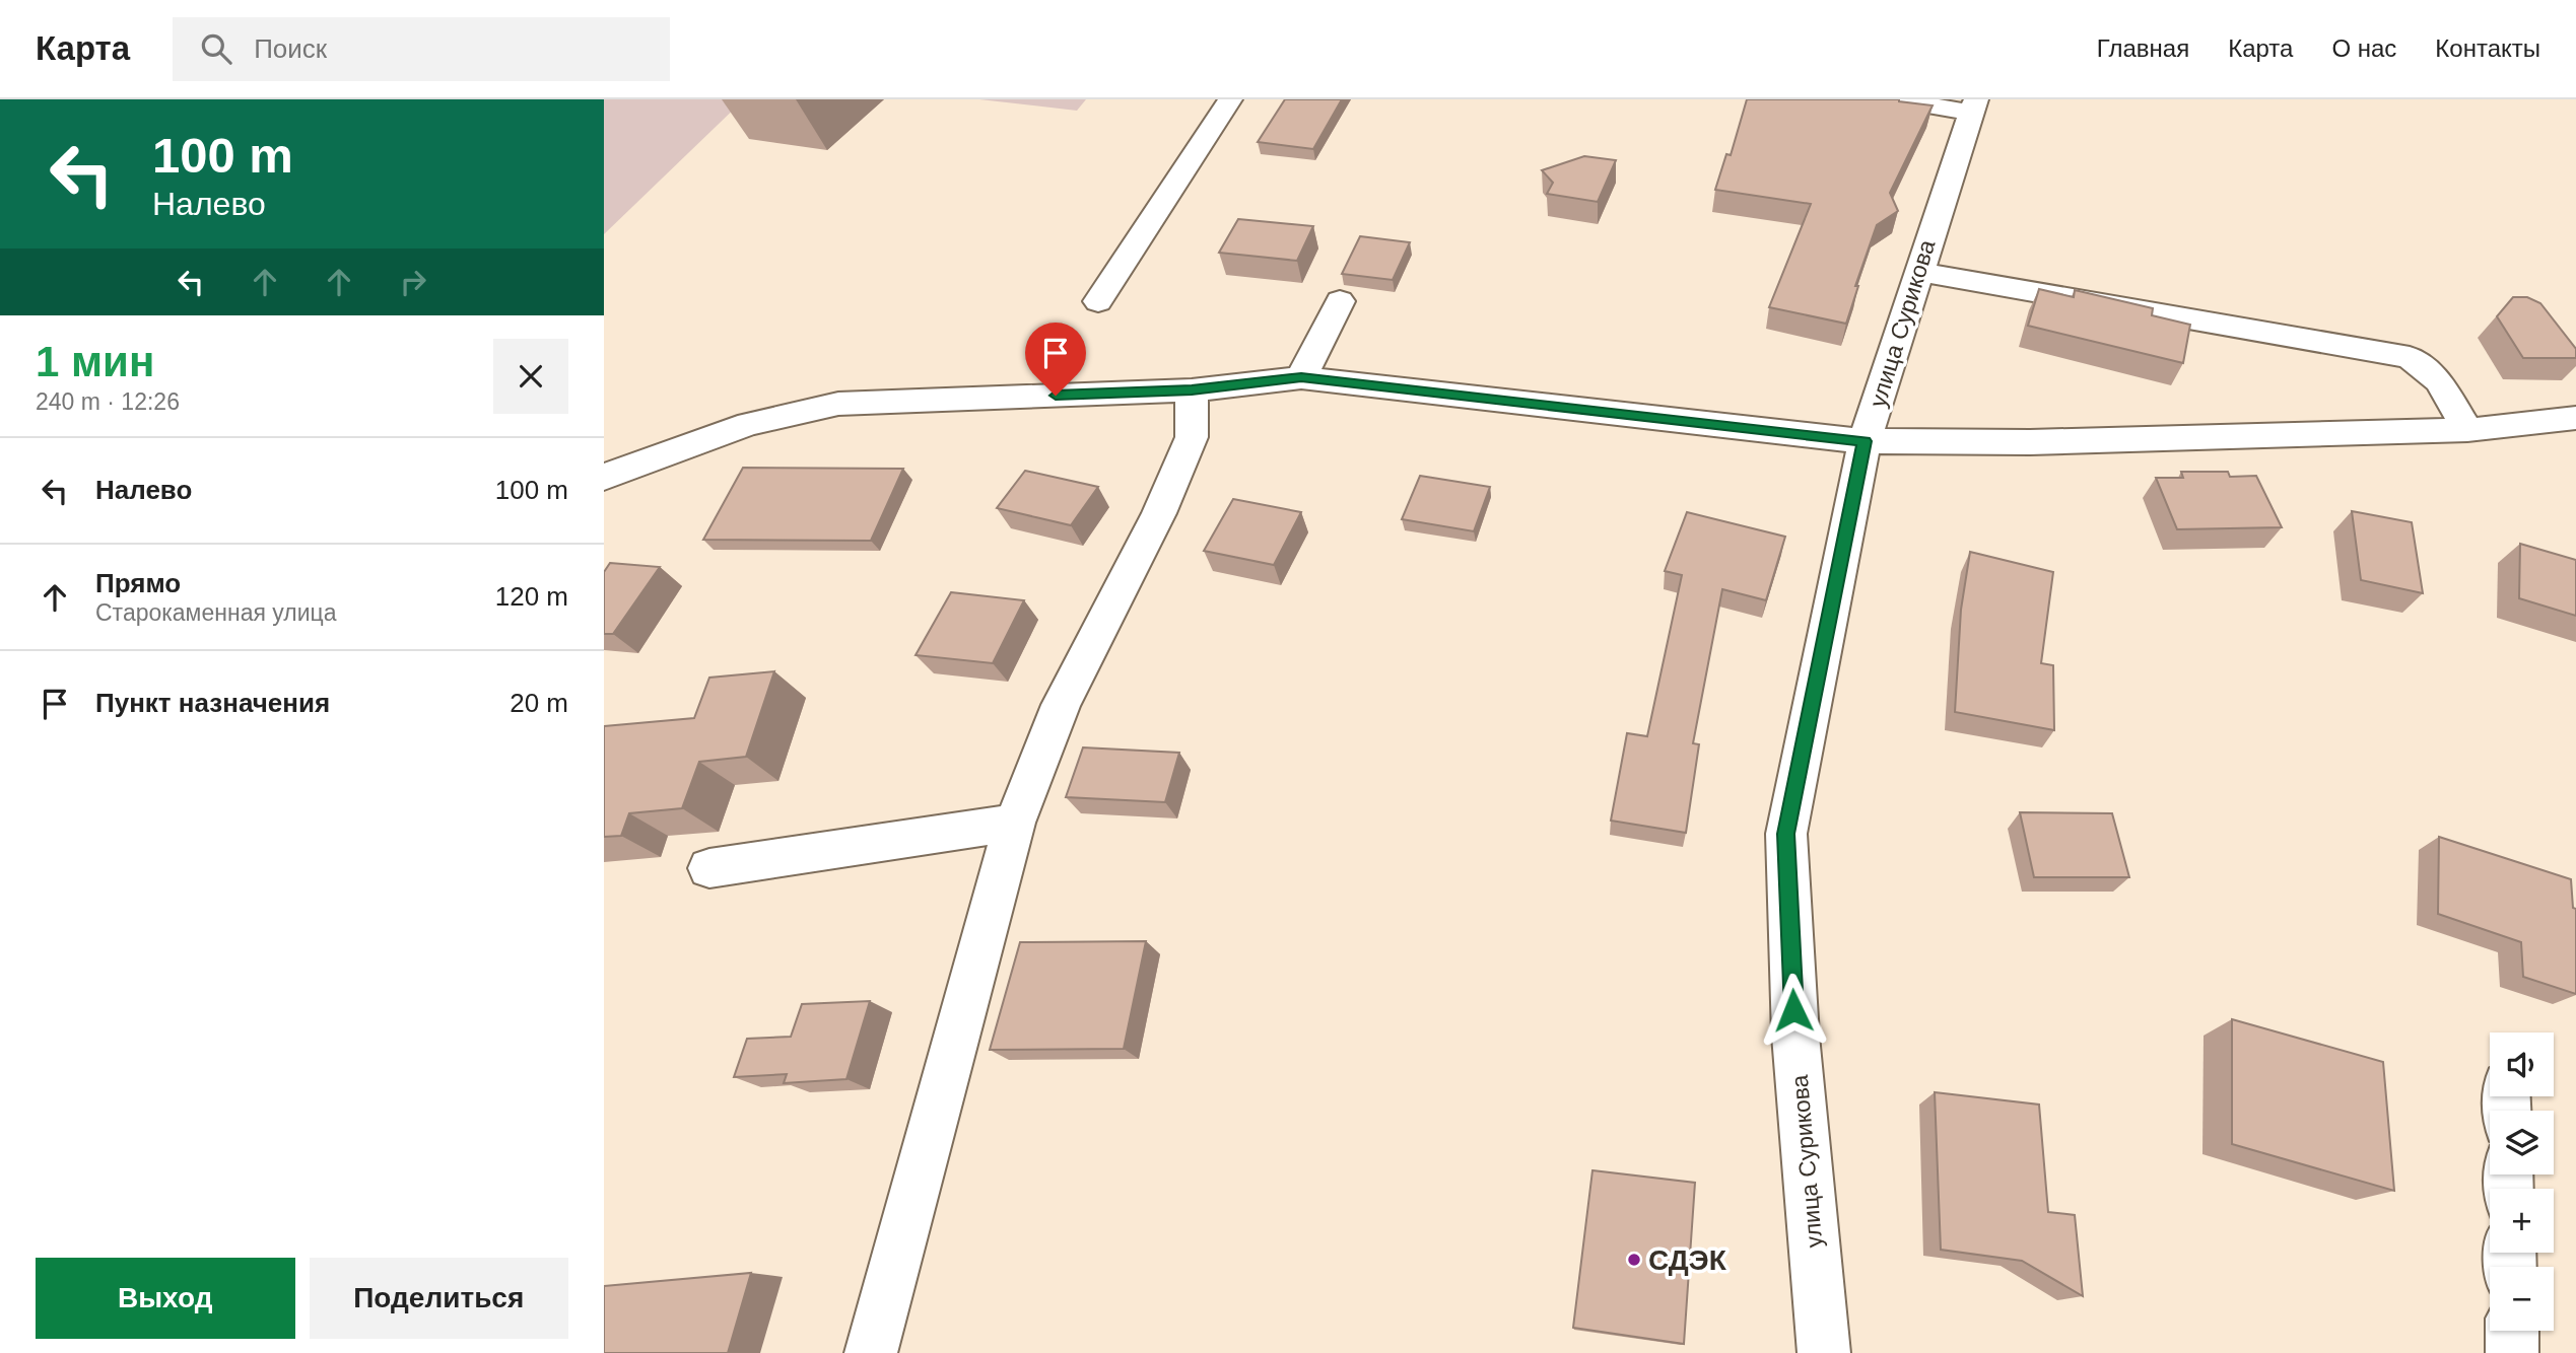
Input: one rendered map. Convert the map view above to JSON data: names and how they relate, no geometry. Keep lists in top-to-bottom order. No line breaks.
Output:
{"streets":{"street":["улица Сурикова"]},"places":["СДЭК"],"page":{"header":"Карта","search":"Поиск","nav":["Главная","Карта","О нас","Контакты"],"turn":["100 m","Налево"],"heading":["1 мин","240 m · 12:26"],"list":[{"name":"Налево","value":"100 m"},{"name":"Прямо","note":"Старокаменная улица","value":"120 m"},{"name":"Пункт назначения","value":"20 m"}],"map_buttons":["+","−"],"buttons":["Выход","Поделиться"]}}
